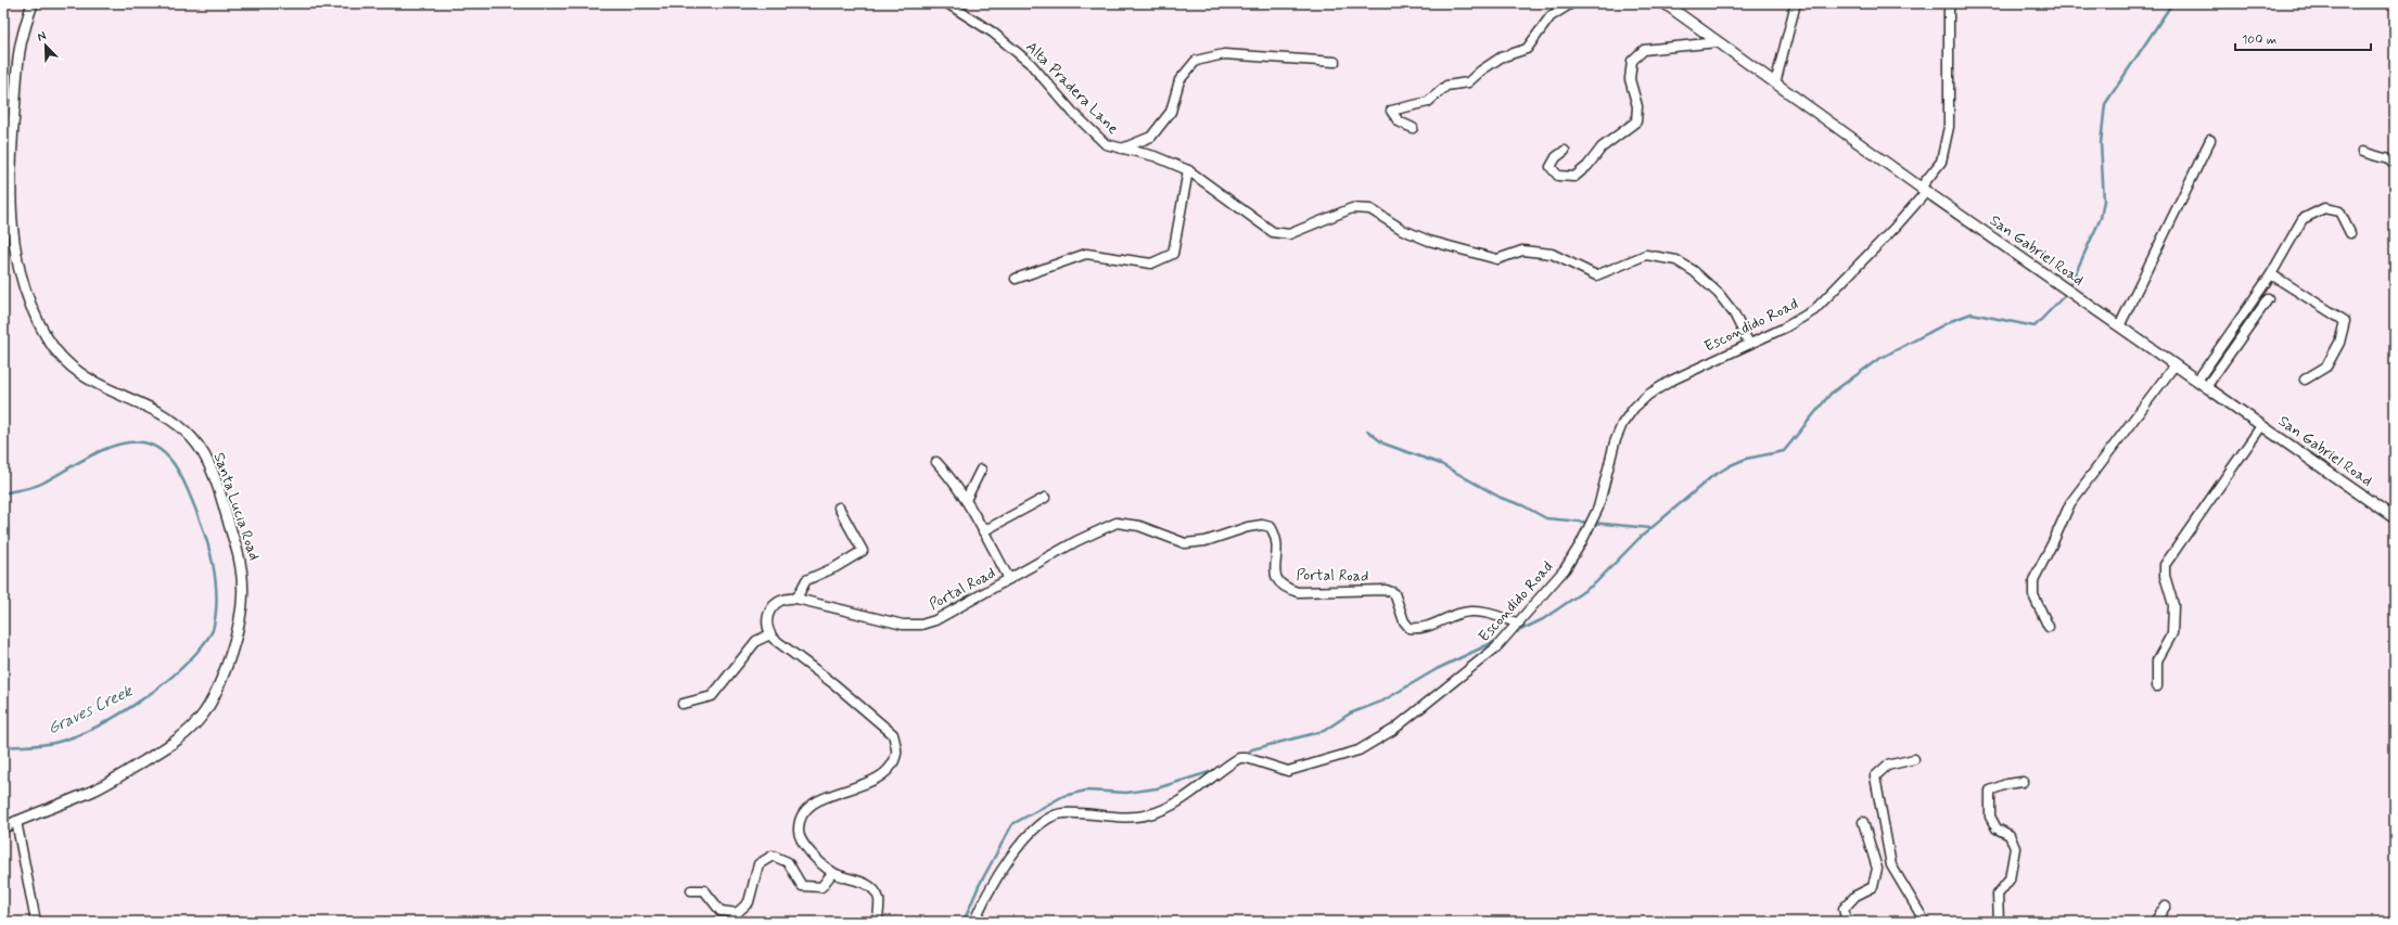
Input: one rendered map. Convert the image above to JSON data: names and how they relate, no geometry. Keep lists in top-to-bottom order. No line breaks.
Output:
{"streets":{"street":["Alta Pradera Lane","San Gabriel Road","Escondido Road","Santa Lucia Road","Portal Road"]},"crossings":[["Alta Pradera Lane","Escondido Road"],["San Gabriel Road","Escondido Road"],["Escondido Road","Portal Road"]],"water":["Graves Creek"],"scale_bar":"100 m","north":"top left"}
